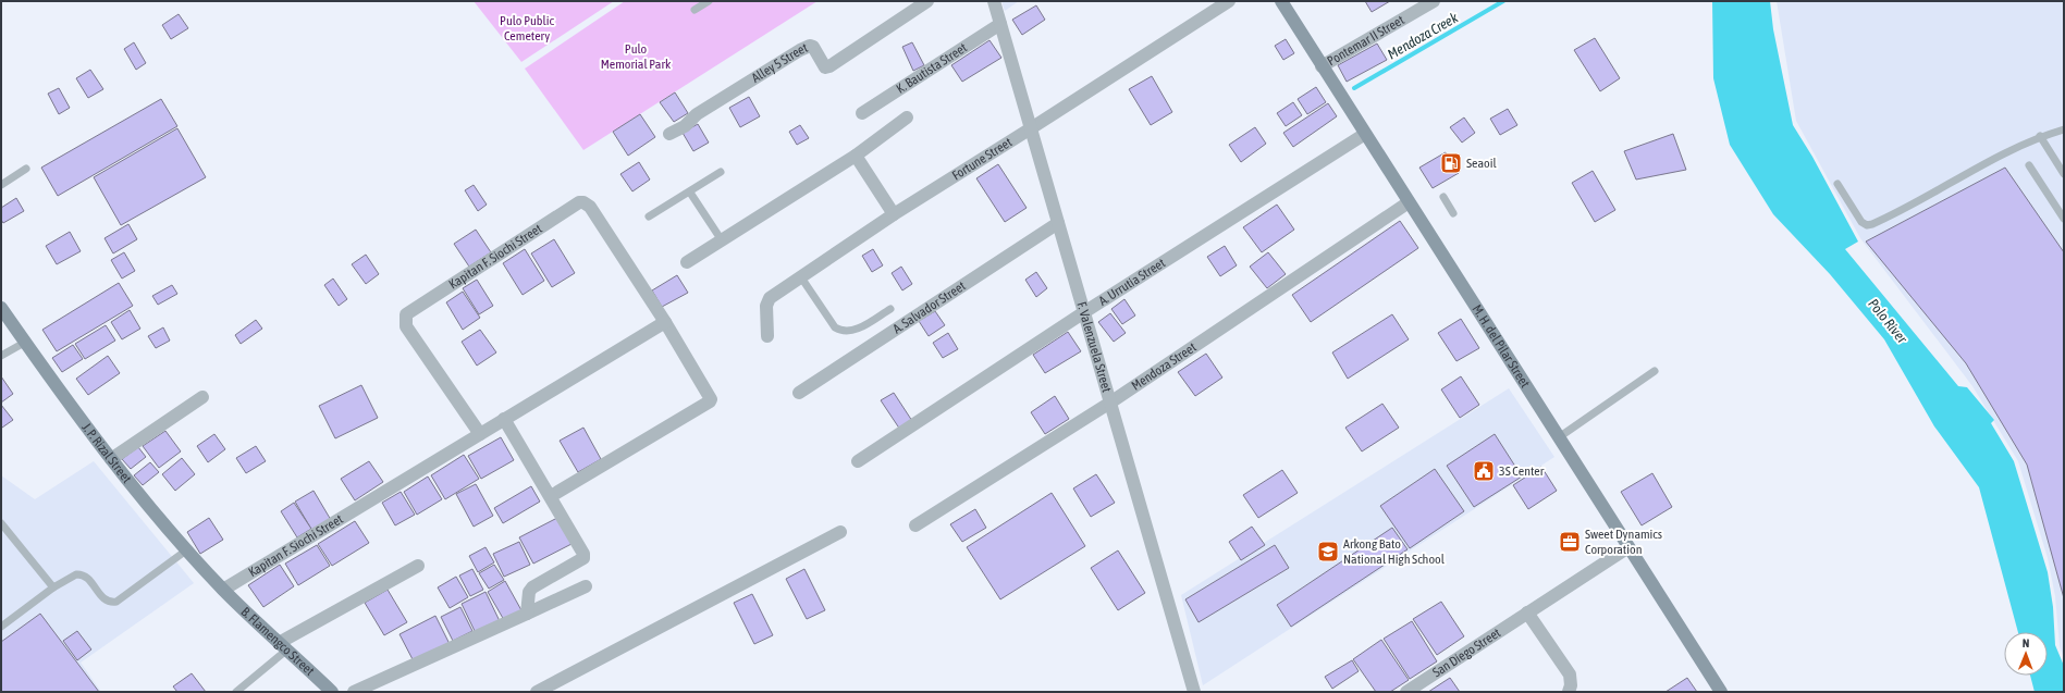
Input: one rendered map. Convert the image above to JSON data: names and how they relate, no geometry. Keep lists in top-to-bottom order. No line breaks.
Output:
{"streets":{"main road":["M. H. del Pilar Street","J. P. Rizal Street","B. Flamengco Street"],"street":["Pontemar II Street","Alley 5 Street","K. Bautista Street","Fortune Street","Kapitan F. Siochi Street","A. Urrutia Street","A. Salvador Street","F. Valenzuela Street","Mendoza Street","San Diego Street"]},"crossings":[["Pontemar II Street","M. H. del Pilar Street"],["K. Bautista Street","F. Valenzuela Street"],["Fortune Street","F. Valenzuela Street"],["Kapitan F. Siochi Street","J. P. Rizal Street"],["Kapitan F. Siochi Street","B. Flamengco Street"],["A. Urrutia Street","F. Valenzuela Street"],["A. Urrutia Street","M. H. del Pilar Street"],["A. Salvador Street","F. Valenzuela Street"],["F. Valenzuela Street","Mendoza Street"],["M. H. del Pilar Street","Mendoza Street"],["M. H. del Pilar Street","San Diego Street"],["J. P. Rizal Street","B. Flamengco Street"]],"water":["Mendoza Creek","Polo River"],"parks":["Pulo Public Cemetery","Pulo Memorial Park"],"places":{"fuel station":["Seaoil"],"public building":["3S Center"],"office":["Sweet Dynamics Corporation"],"school or university":["Arkong Bato National High School"]},"north":"top"}
